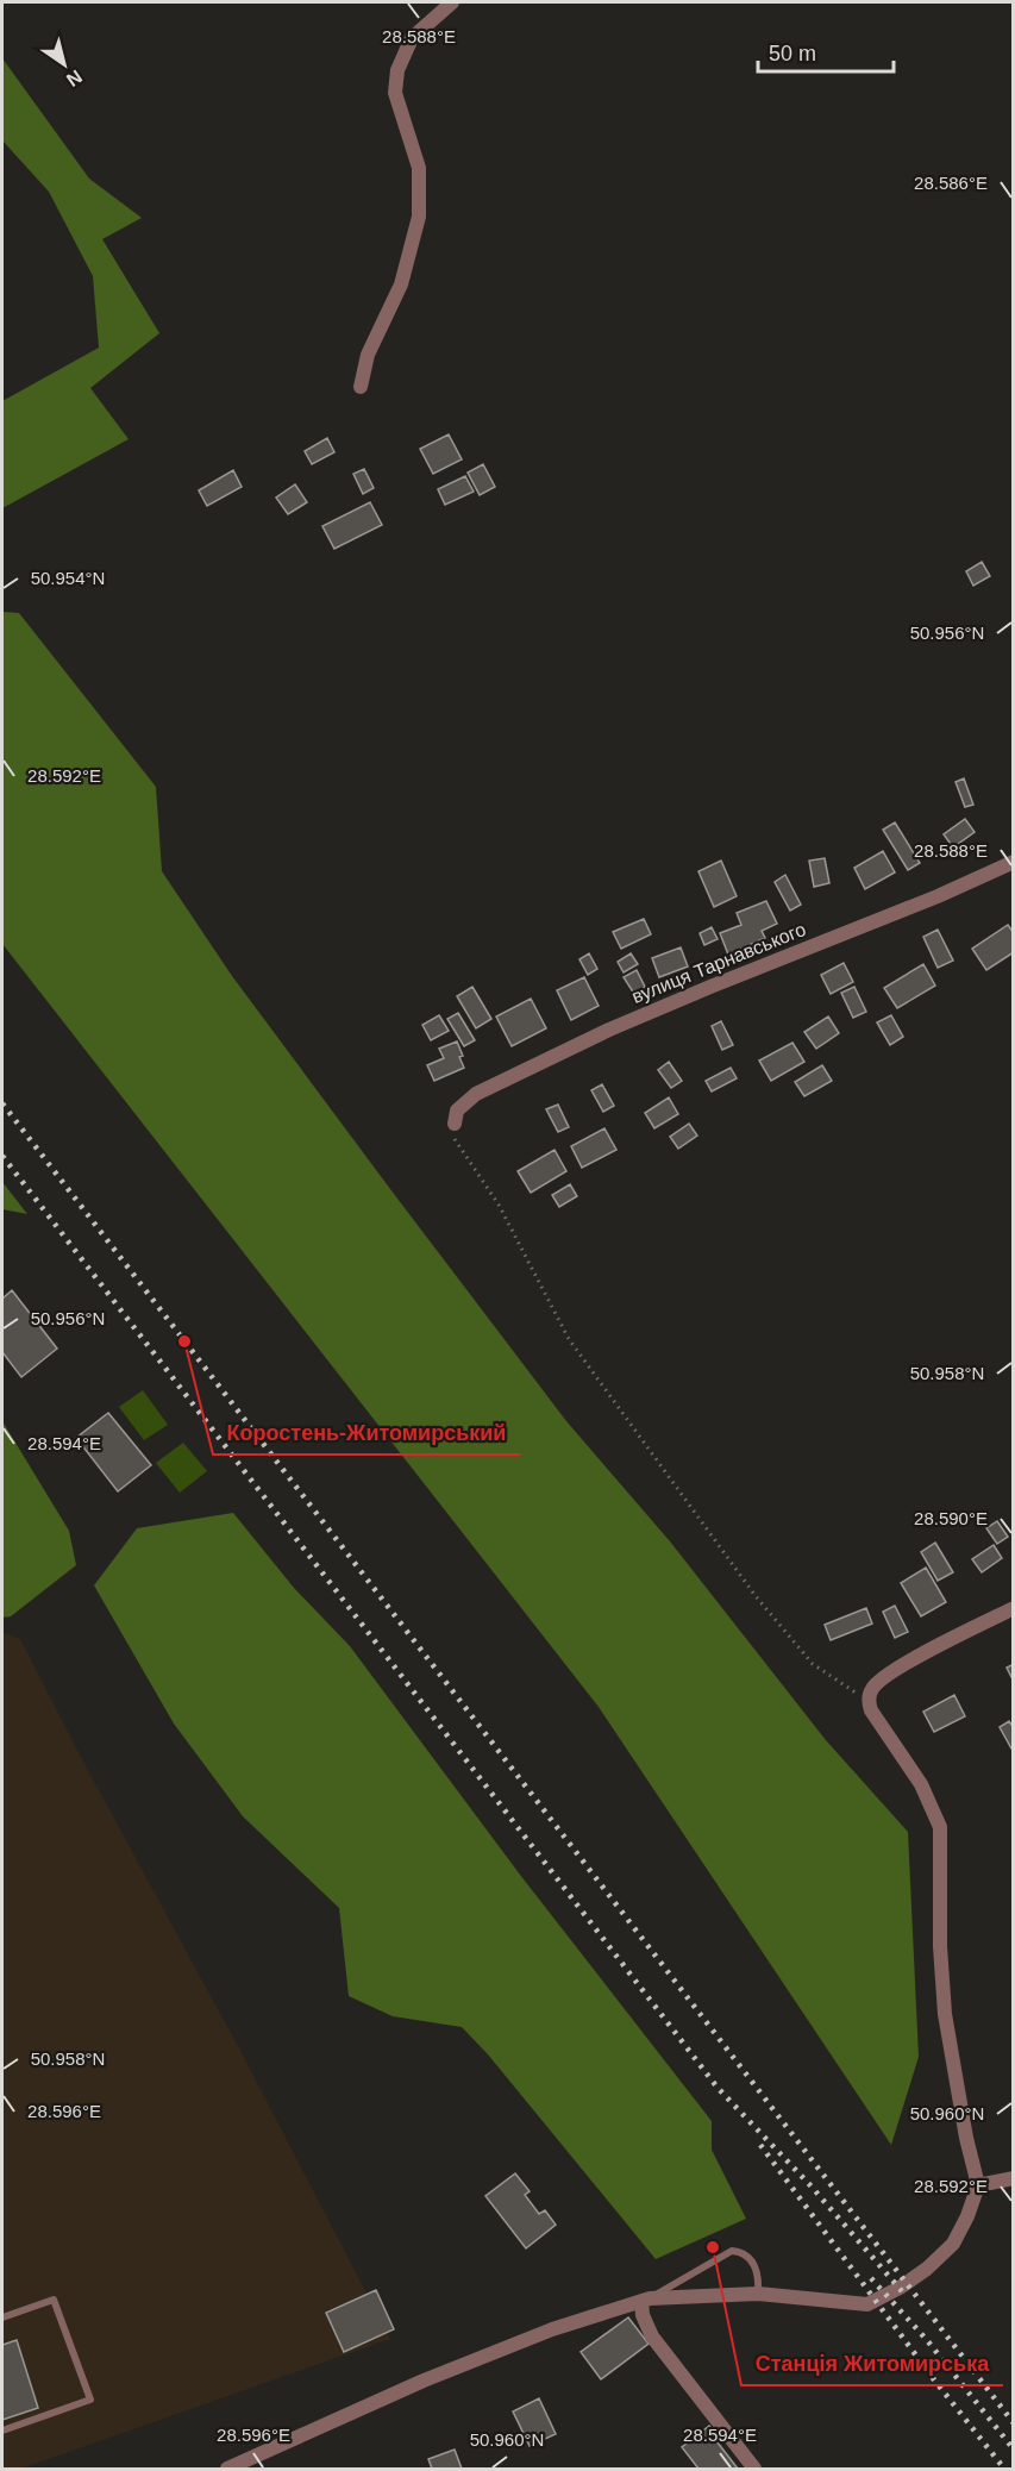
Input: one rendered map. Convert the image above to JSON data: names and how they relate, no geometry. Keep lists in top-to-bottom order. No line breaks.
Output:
{"streets":{"street":["вулиця Тарнавського"]},"places":["Коростень-Житомирський","Станція Житомирська"],"scale_bar":"50 m","north":"bottom right","coordinates":["28.588°E","28.586°E","50.954°N","50.956°N","28.592°E","50.958°N","28.594°E","28.590°E","28.596°E","50.960°N"]}
